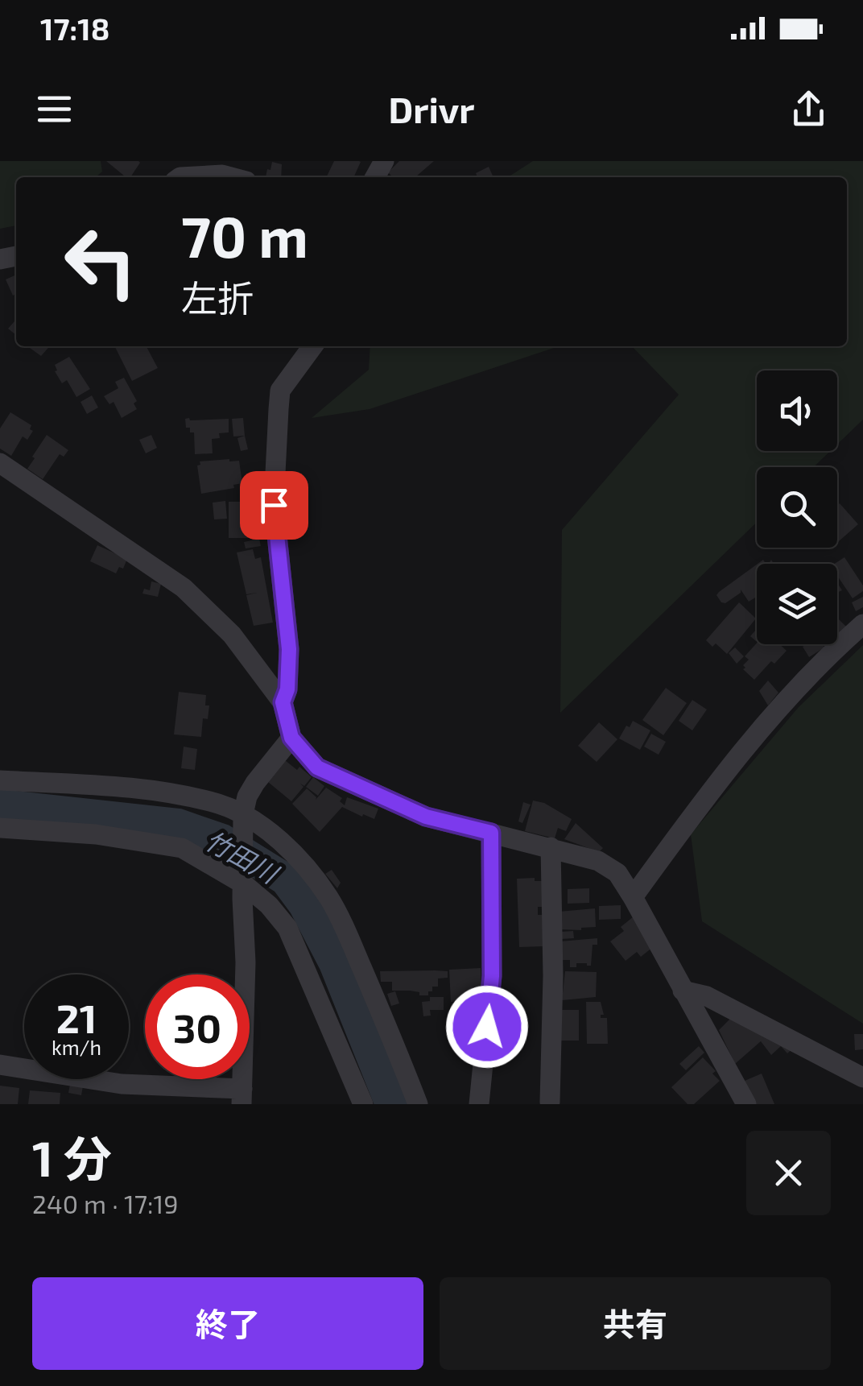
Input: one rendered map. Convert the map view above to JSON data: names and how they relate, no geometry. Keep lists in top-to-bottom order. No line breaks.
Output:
{"water":["竹田川"],"page":{"status":"17:18","header":"Drivr","turn":["70 m","左折"],"speed":"21 km/h","limit":"30","heading":["1 分","240 m · 17:19"],"buttons":["終了","共有"]}}
